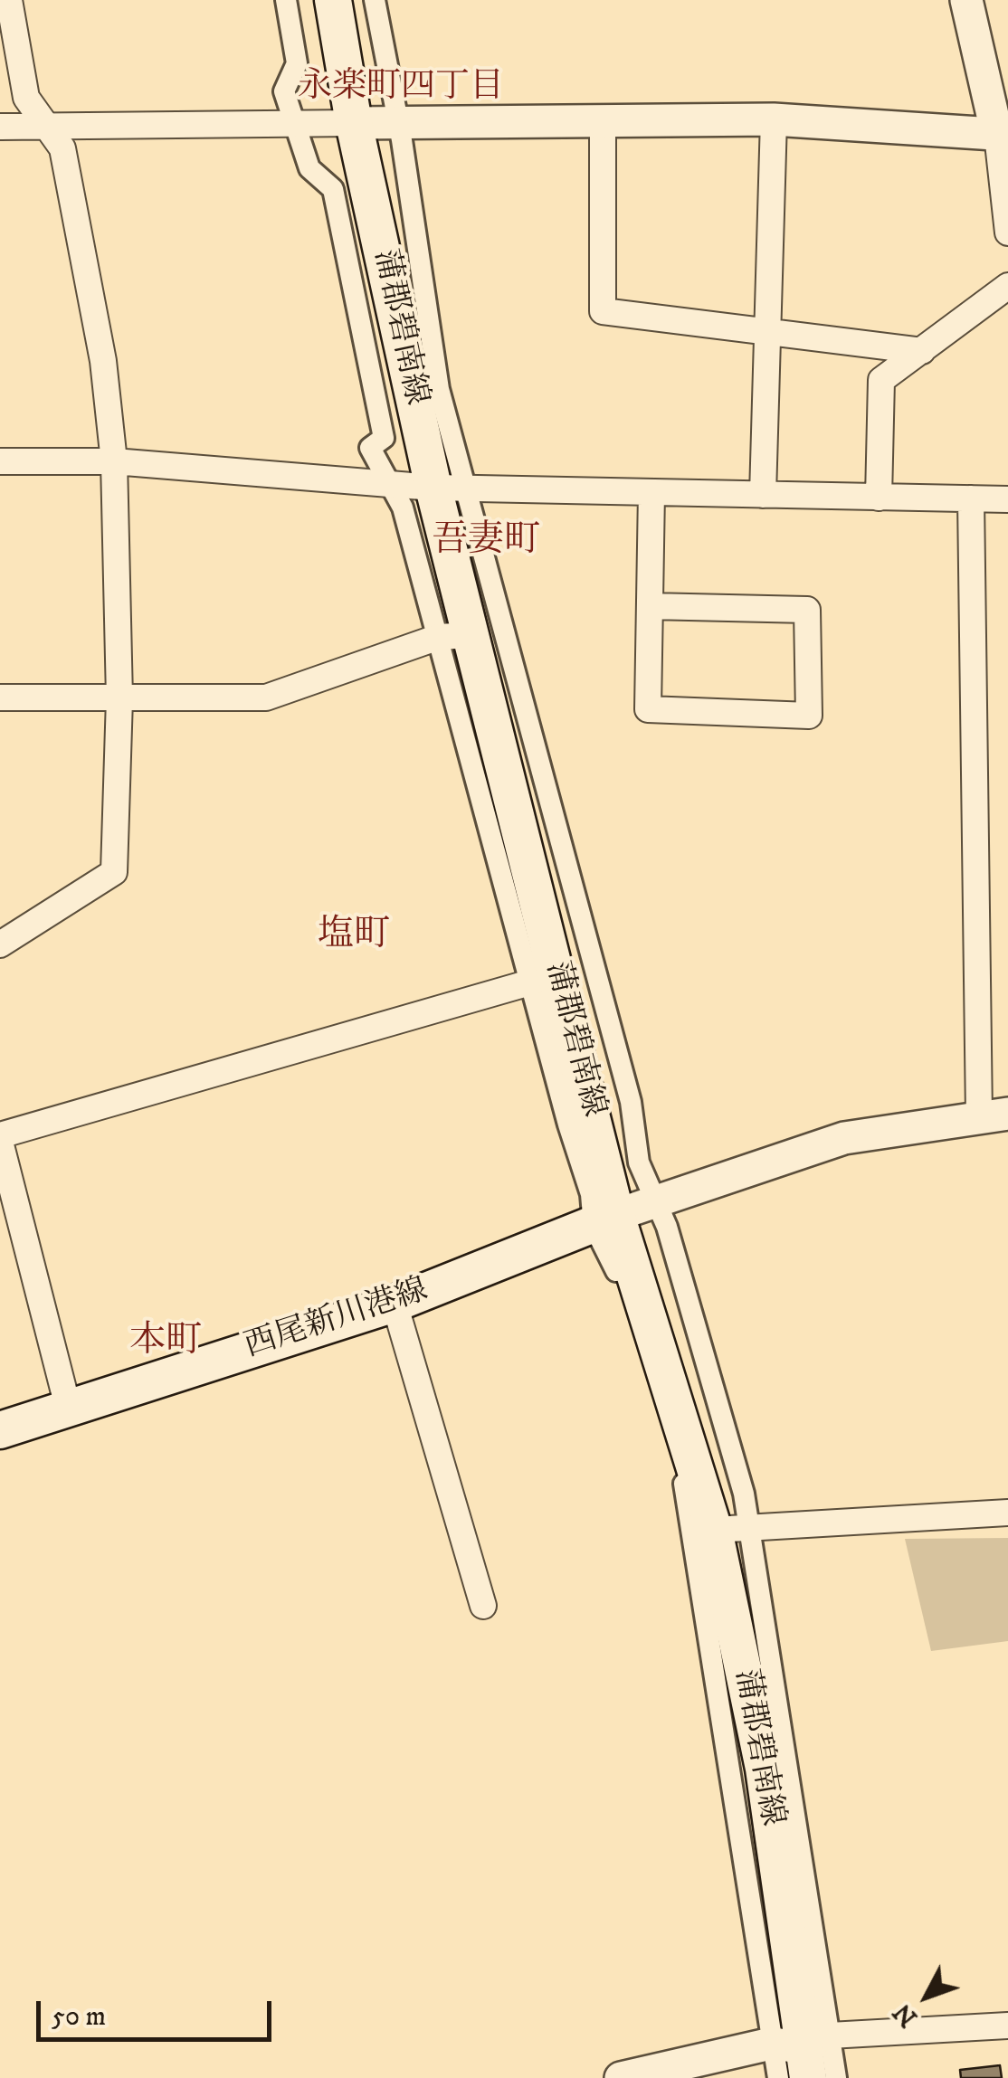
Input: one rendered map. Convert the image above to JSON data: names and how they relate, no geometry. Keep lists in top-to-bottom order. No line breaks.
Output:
{"streets":{"main road":["蒲郡碧南線","西尾新川港線"]},"crossings":[["蒲郡碧南線","西尾新川港線"]],"districts":["永楽町四丁目","吾妻町","塩町","本町"],"scale_bar":"50 m","north":"bottom left"}
